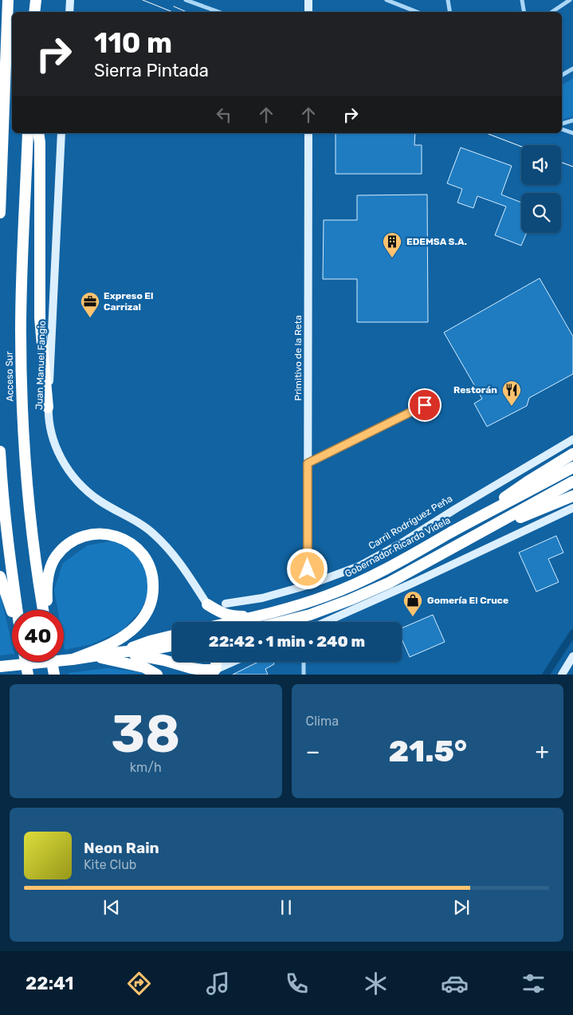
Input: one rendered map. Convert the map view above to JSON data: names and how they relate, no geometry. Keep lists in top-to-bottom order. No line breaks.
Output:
{"streets":{"highway":["Acceso Sur","Gobernador Ricardo Videla"],"street":["Primitivo de la Reta","Juan Manuel Fangio","Carril Rodríguez Peña"]},"crossings":[["Primitivo de la Reta","Carril Rodríguez Peña"]],"places":{"building":["EDEMSA S.A."],"office":["Expreso El Carrizal"],"restaurant":["Restorán"],"shop":["Gomería El Cruce"]},"page":{"turn":["110 m","Sierra Pintada"],"limit":"40","trip":"22:42 · 1 min · 240 m","tile":[["38","km/h"],"Clima"],"heat":["−","21.5°","+"],"song":["Neon Rain","Kite Club"],"tabs":"22:41"}}
